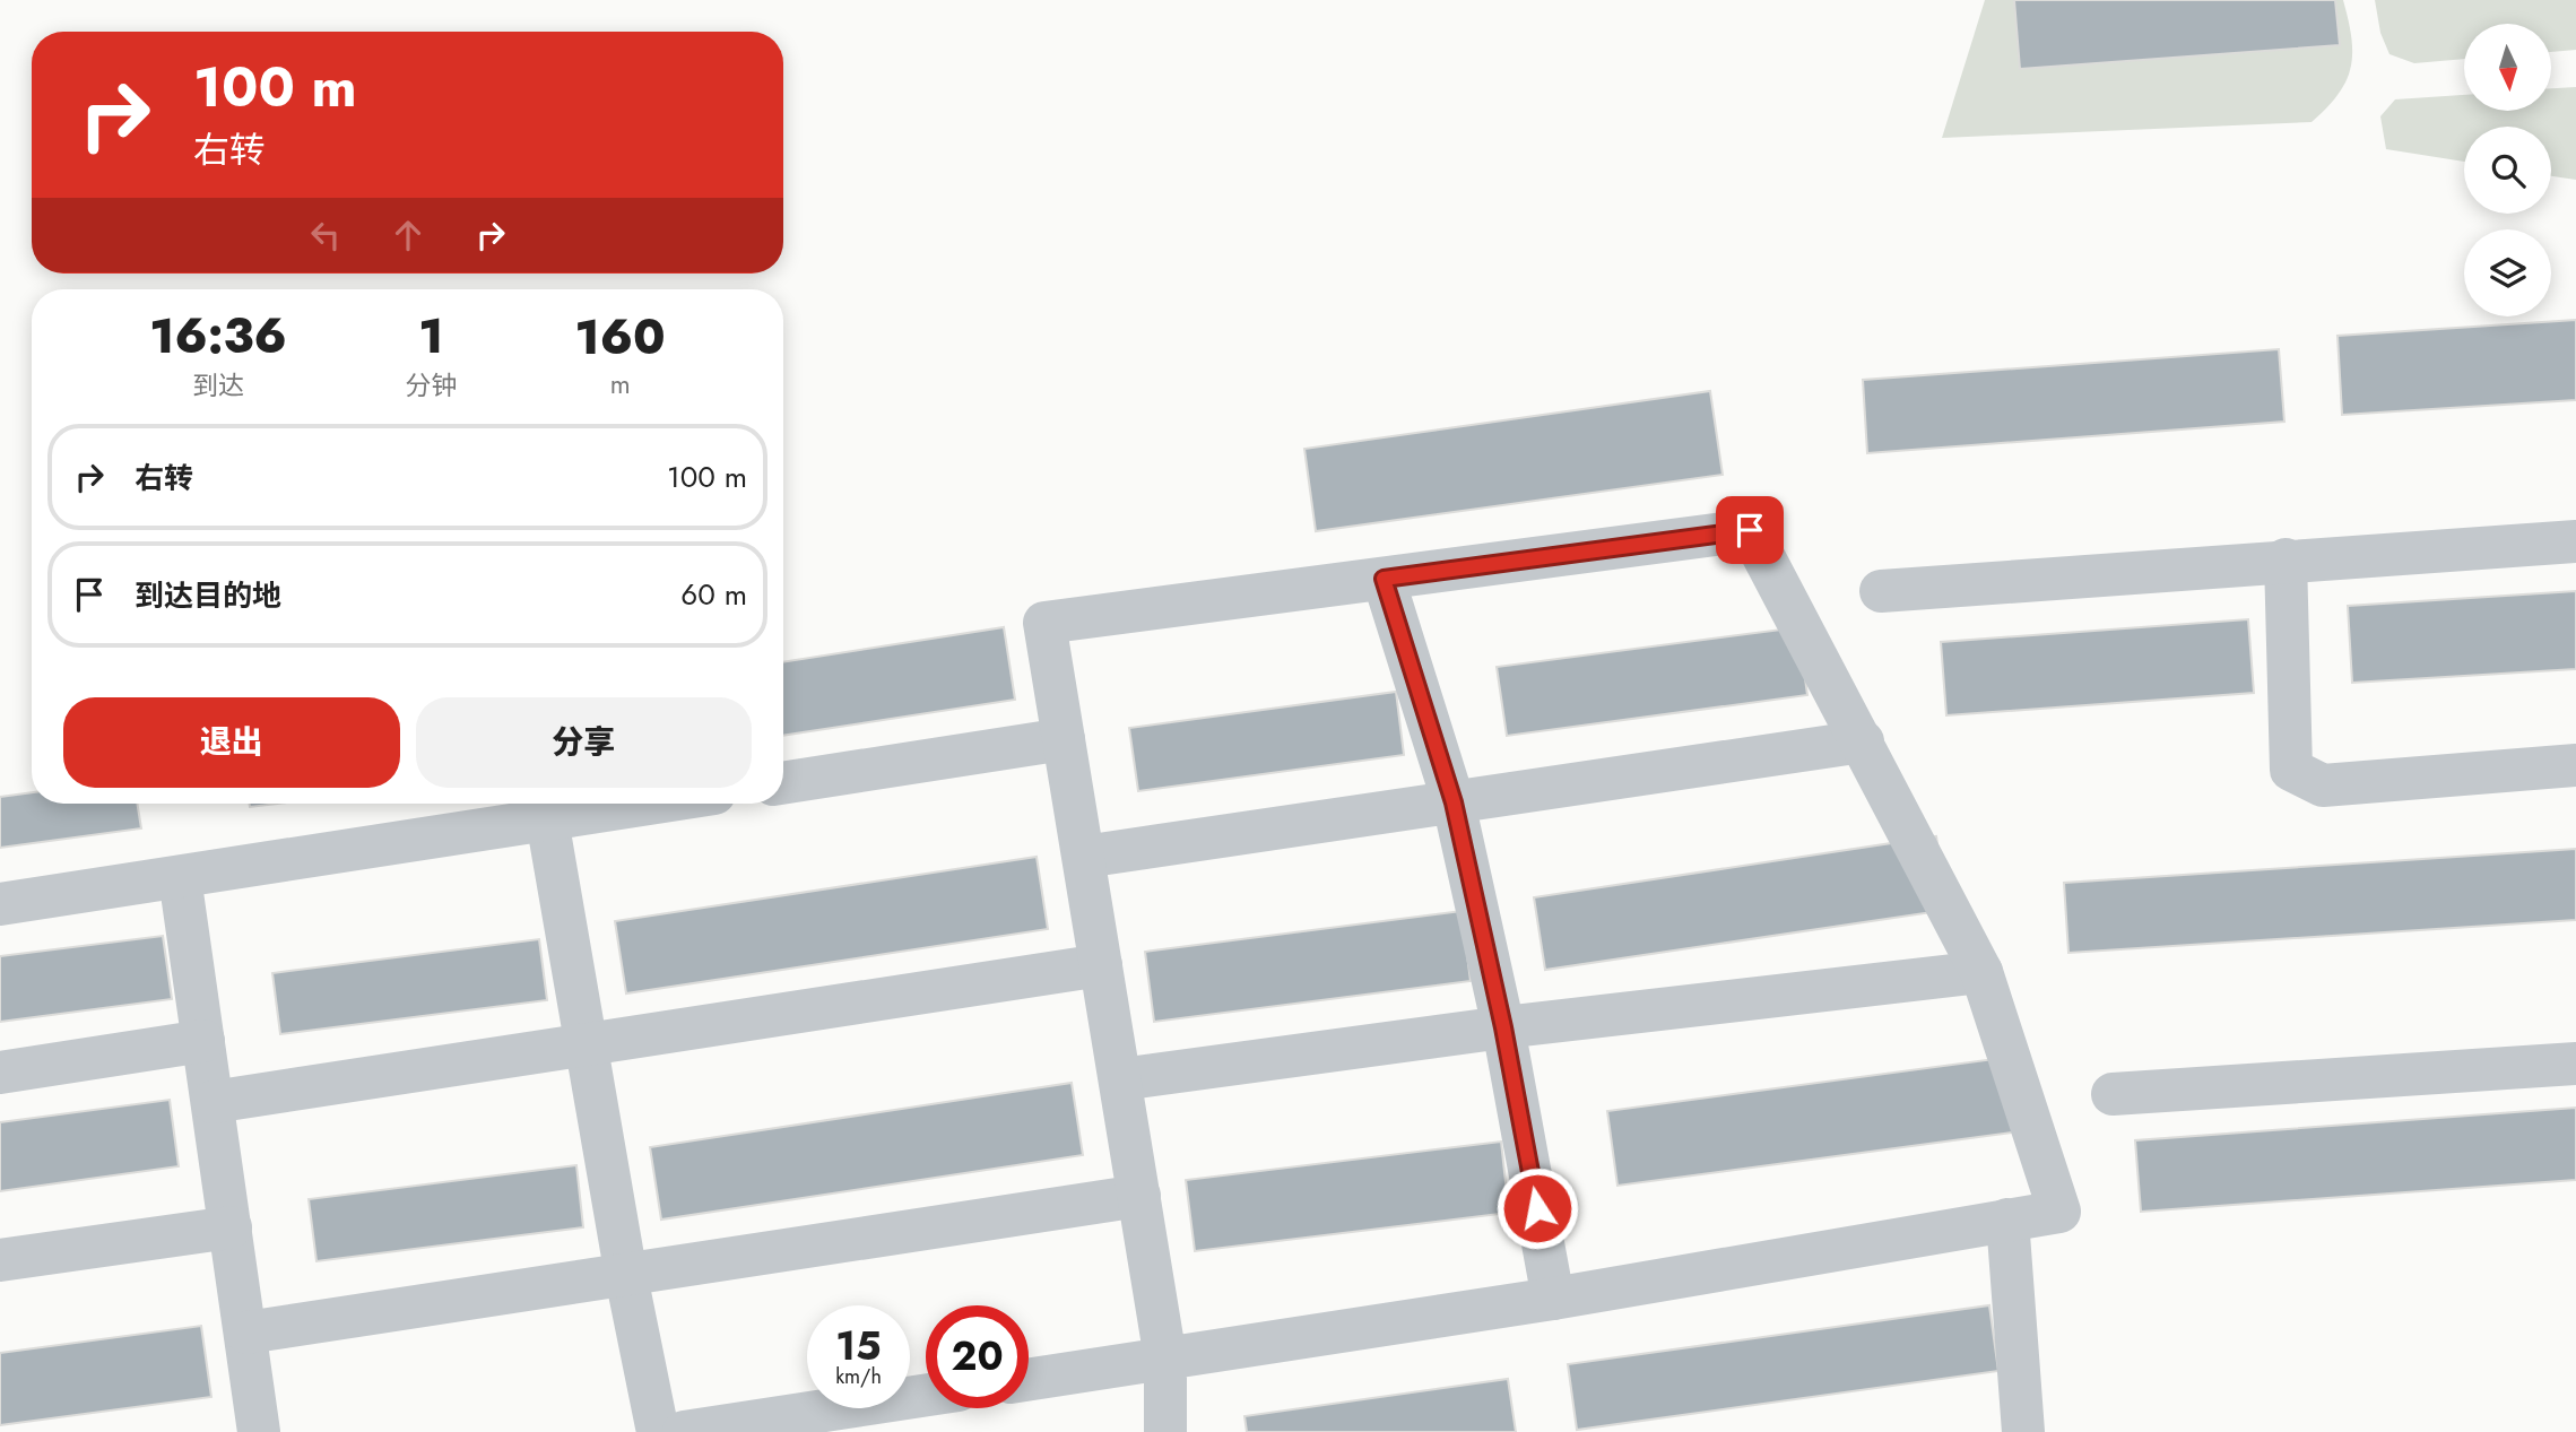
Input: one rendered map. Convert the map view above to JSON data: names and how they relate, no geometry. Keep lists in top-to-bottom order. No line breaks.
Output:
{"north":"bottom","page":{"turn":["100 m","右转"],"eta":["16:36","到达","1","分钟","160","m"],"list":[{"name":"右转","value":"100 m"},{"name":"到达目的地","value":"60 m"}],"buttons":["退出","分享"],"speed":"15 km/h","limit":"20"}}
